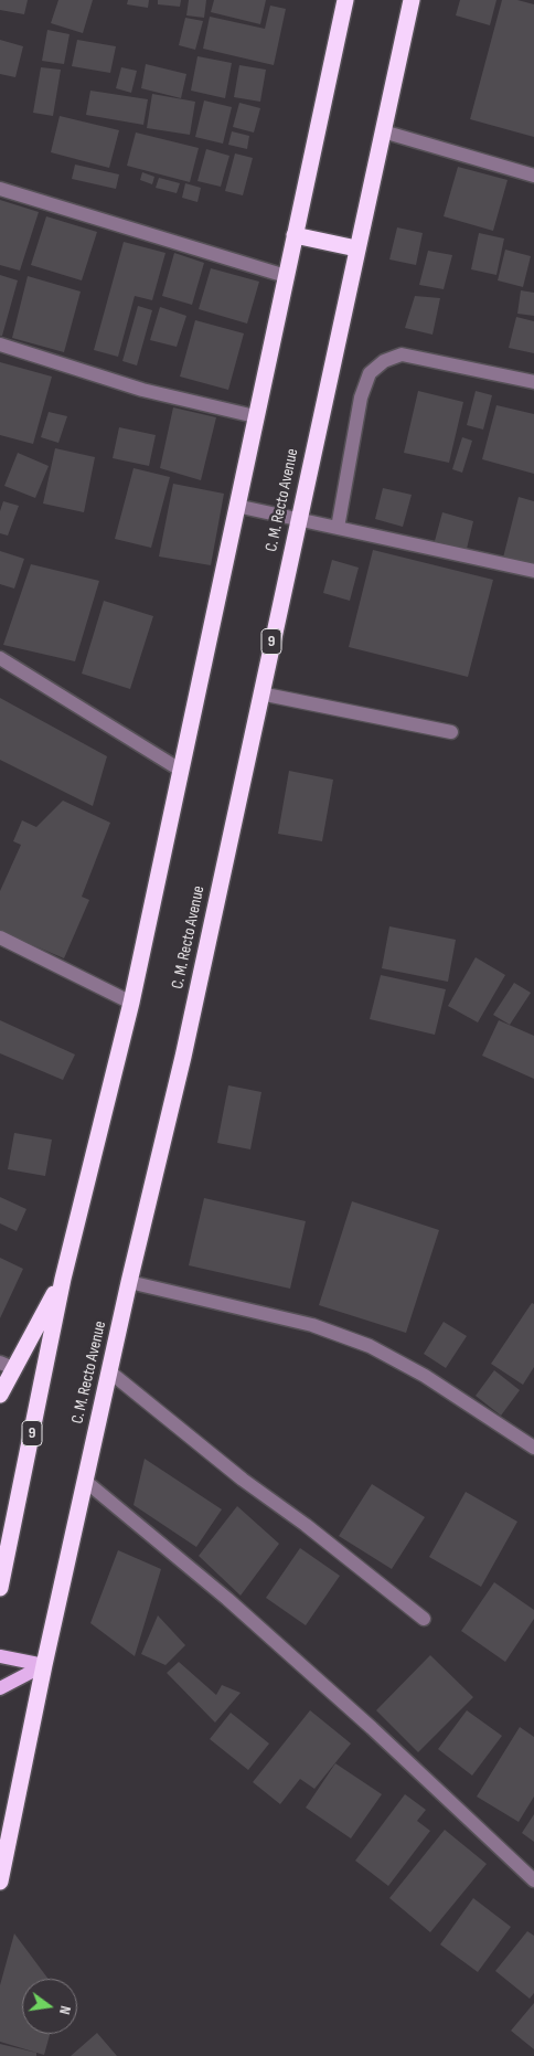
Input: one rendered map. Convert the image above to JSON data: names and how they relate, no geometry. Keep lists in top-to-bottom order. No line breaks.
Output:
{"streets":{"highway":["C. M. Recto Avenue","9"]},"north":"right"}
